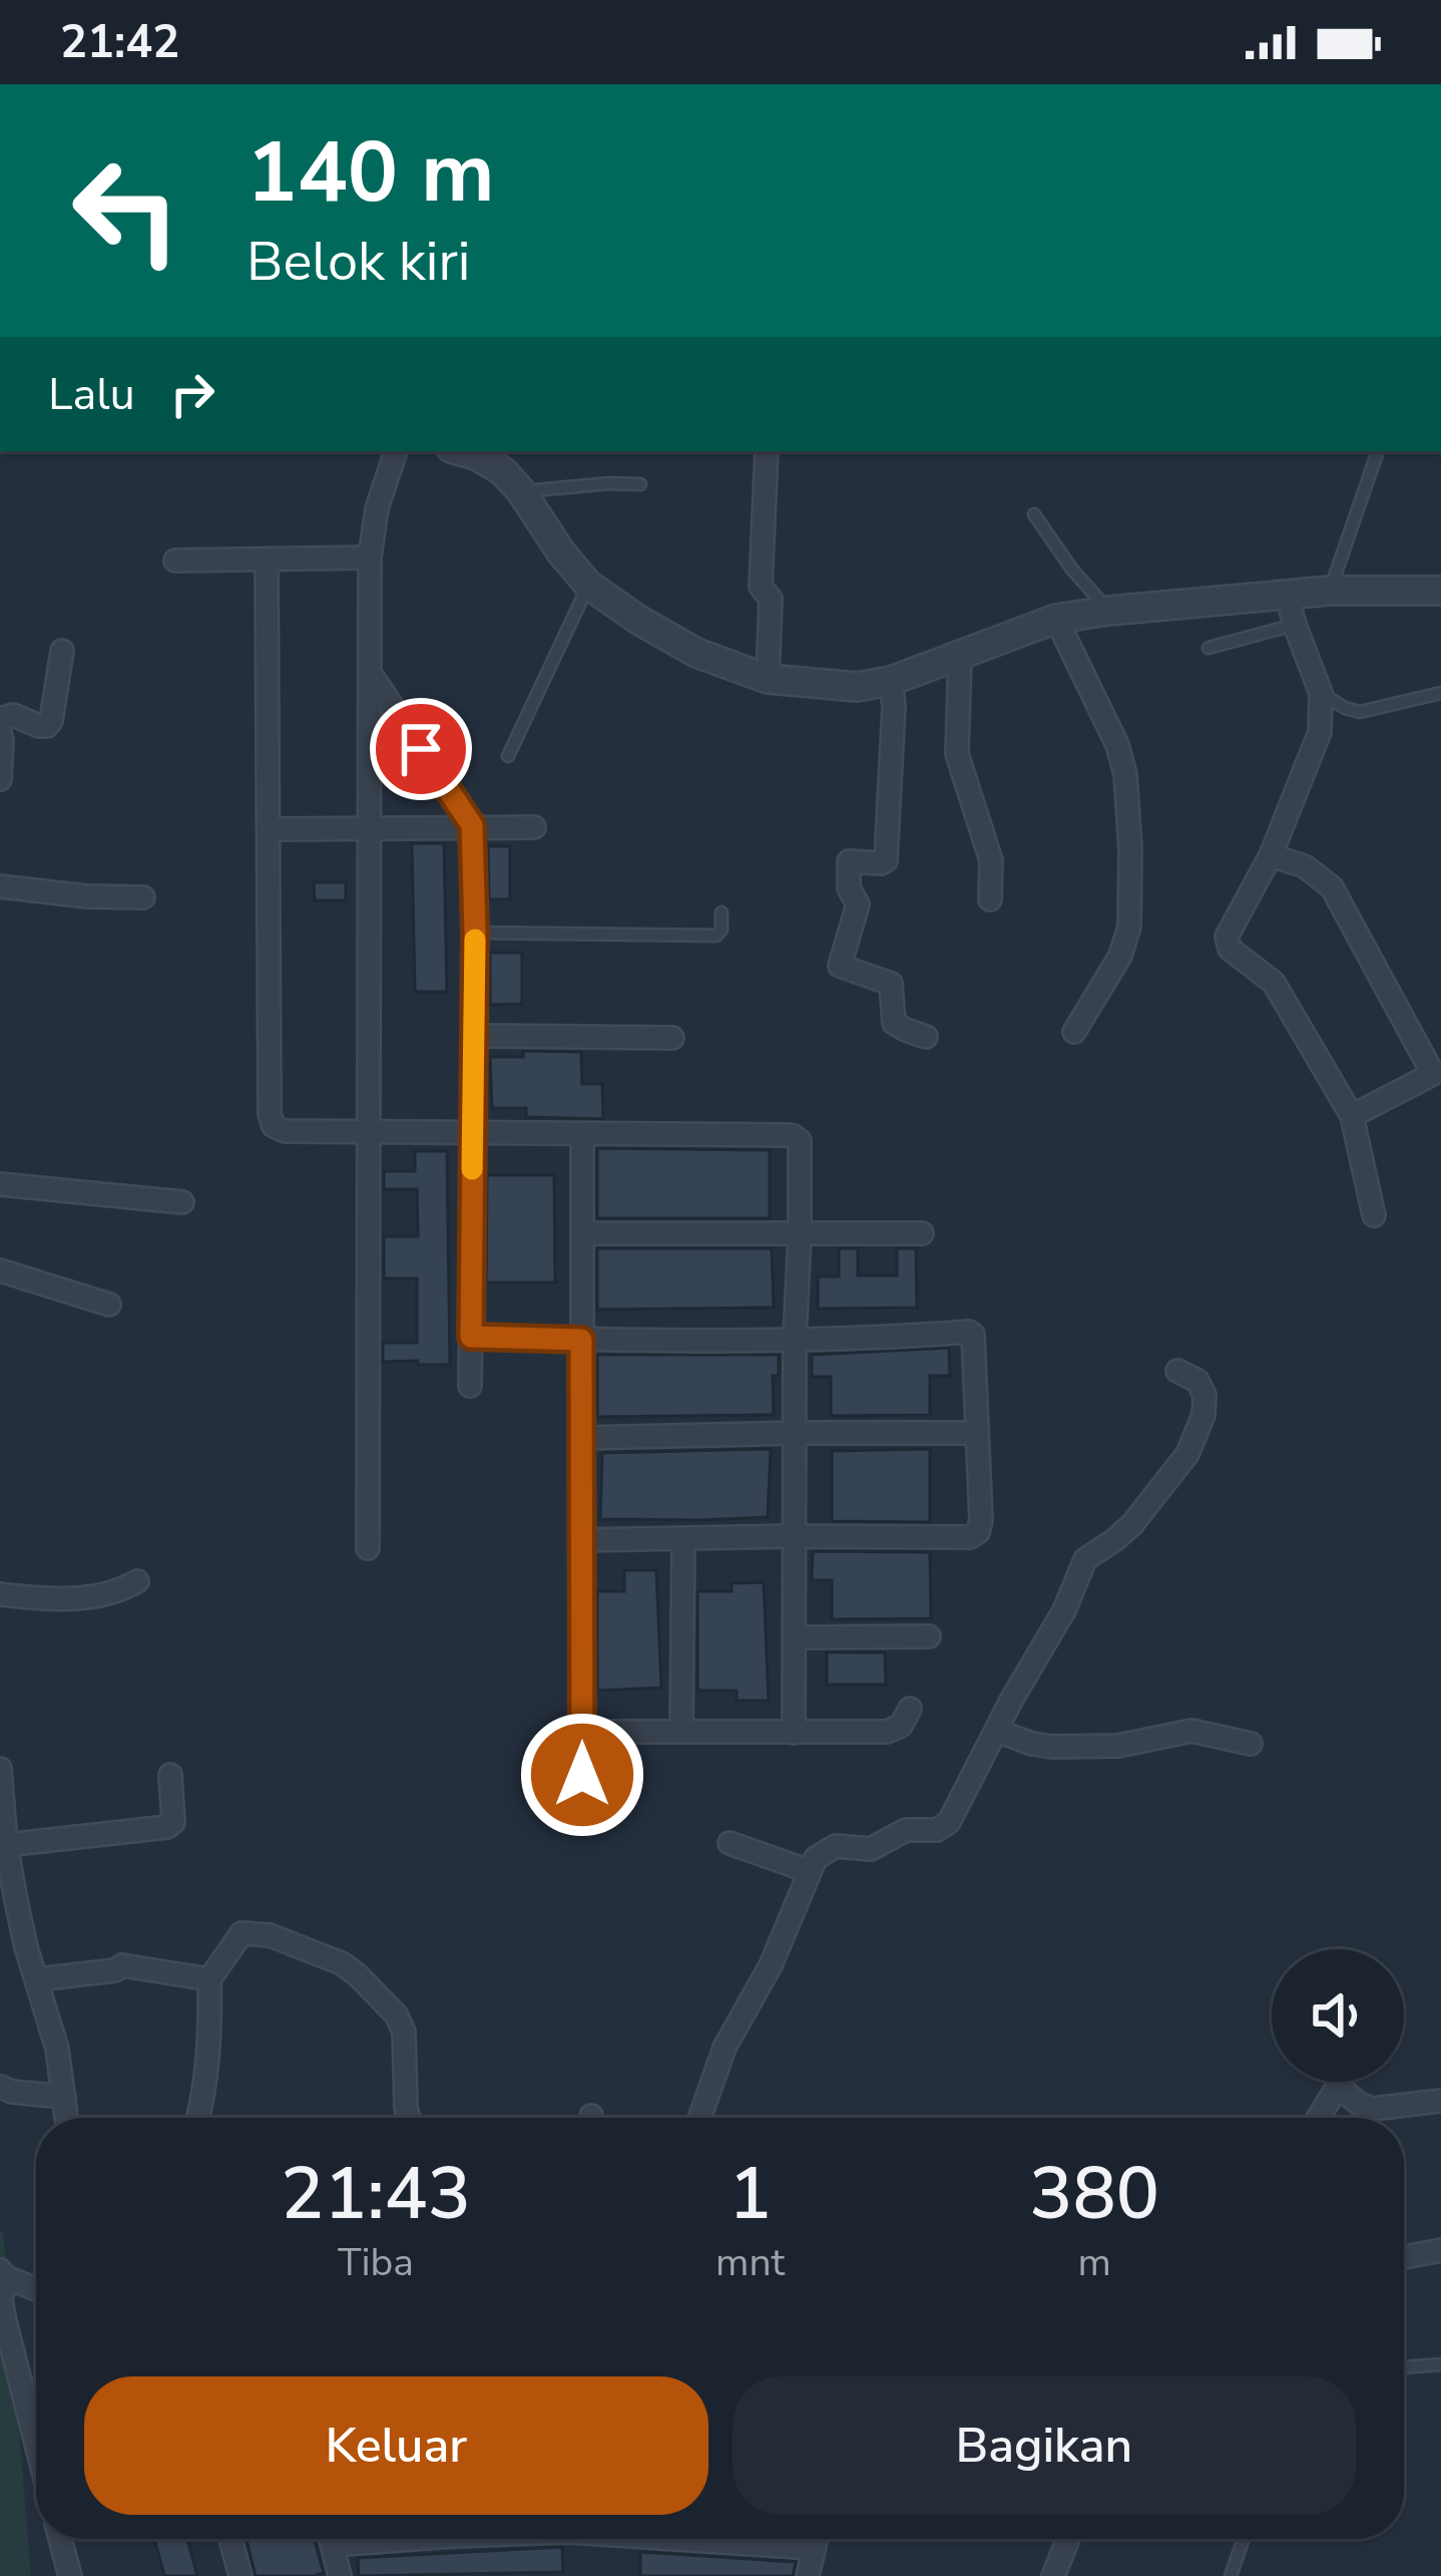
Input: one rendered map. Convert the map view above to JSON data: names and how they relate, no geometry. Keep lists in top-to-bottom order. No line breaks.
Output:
{"page":{"status":"21:42","turn":["140 m","Belok kiri"],"then":"Lalu","eta":["21:43","Tiba","1","mnt","380","m"],"buttons":["Keluar","Bagikan"]}}
